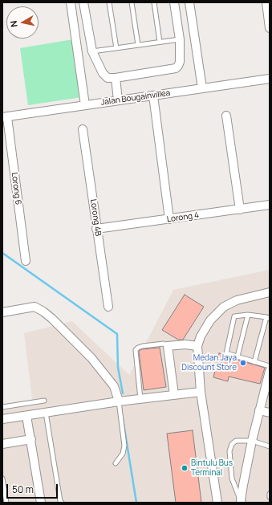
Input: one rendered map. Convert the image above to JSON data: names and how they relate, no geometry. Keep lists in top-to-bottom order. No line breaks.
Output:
{"streets":{"street":["Jalan Bougainvillea","Lorong 6","Lorong 4B","Lorong 4"]},"crossings":[["Jalan Bougainvillea","Lorong 6"],["Lorong 4B","Lorong 4"]],"places":["Medan Jaya Discount Store","Bintulu Bus Terminal"],"scale_bar":"50 m","north":"left"}
